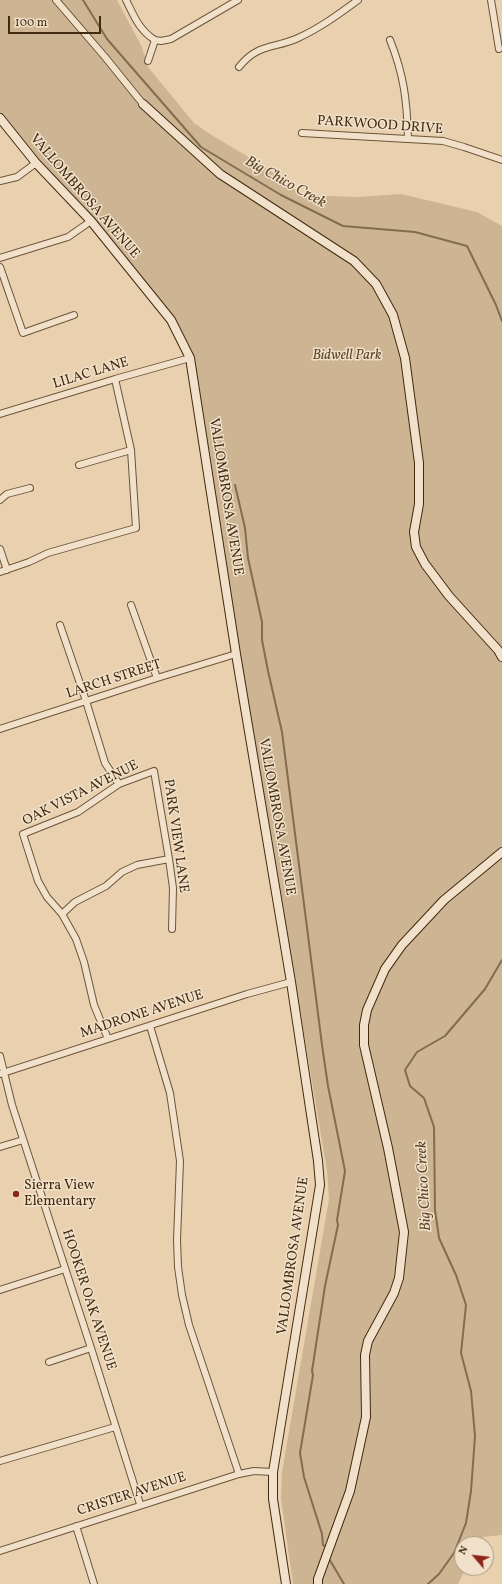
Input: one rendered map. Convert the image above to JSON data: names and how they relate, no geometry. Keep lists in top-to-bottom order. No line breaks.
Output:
{"streets":{"street":["PARKWOOD DRIVE","VALLOMBROSA AVENUE","LILAC LANE","LARCH STREET","OAK VISTA AVENUE","PARK VIEW LANE","MADRONE AVENUE","HOOKER OAK AVENUE","CRISTER AVENUE"]},"crossings":[["VALLOMBROSA AVENUE","LILAC LANE"],["VALLOMBROSA AVENUE","LARCH STREET"],["VALLOMBROSA AVENUE","MADRONE AVENUE"],["VALLOMBROSA AVENUE","CRISTER AVENUE"],["OAK VISTA AVENUE","PARK VIEW LANE"],["OAK VISTA AVENUE","MADRONE AVENUE"],["MADRONE AVENUE","HOOKER OAK AVENUE"],["HOOKER OAK AVENUE","CRISTER AVENUE"]],"water":["Big Chico Creek"],"parks":["Bidwell Park"],"places":["Sierra View Elementary"],"scale_bar":"100 m","north":"top left"}
